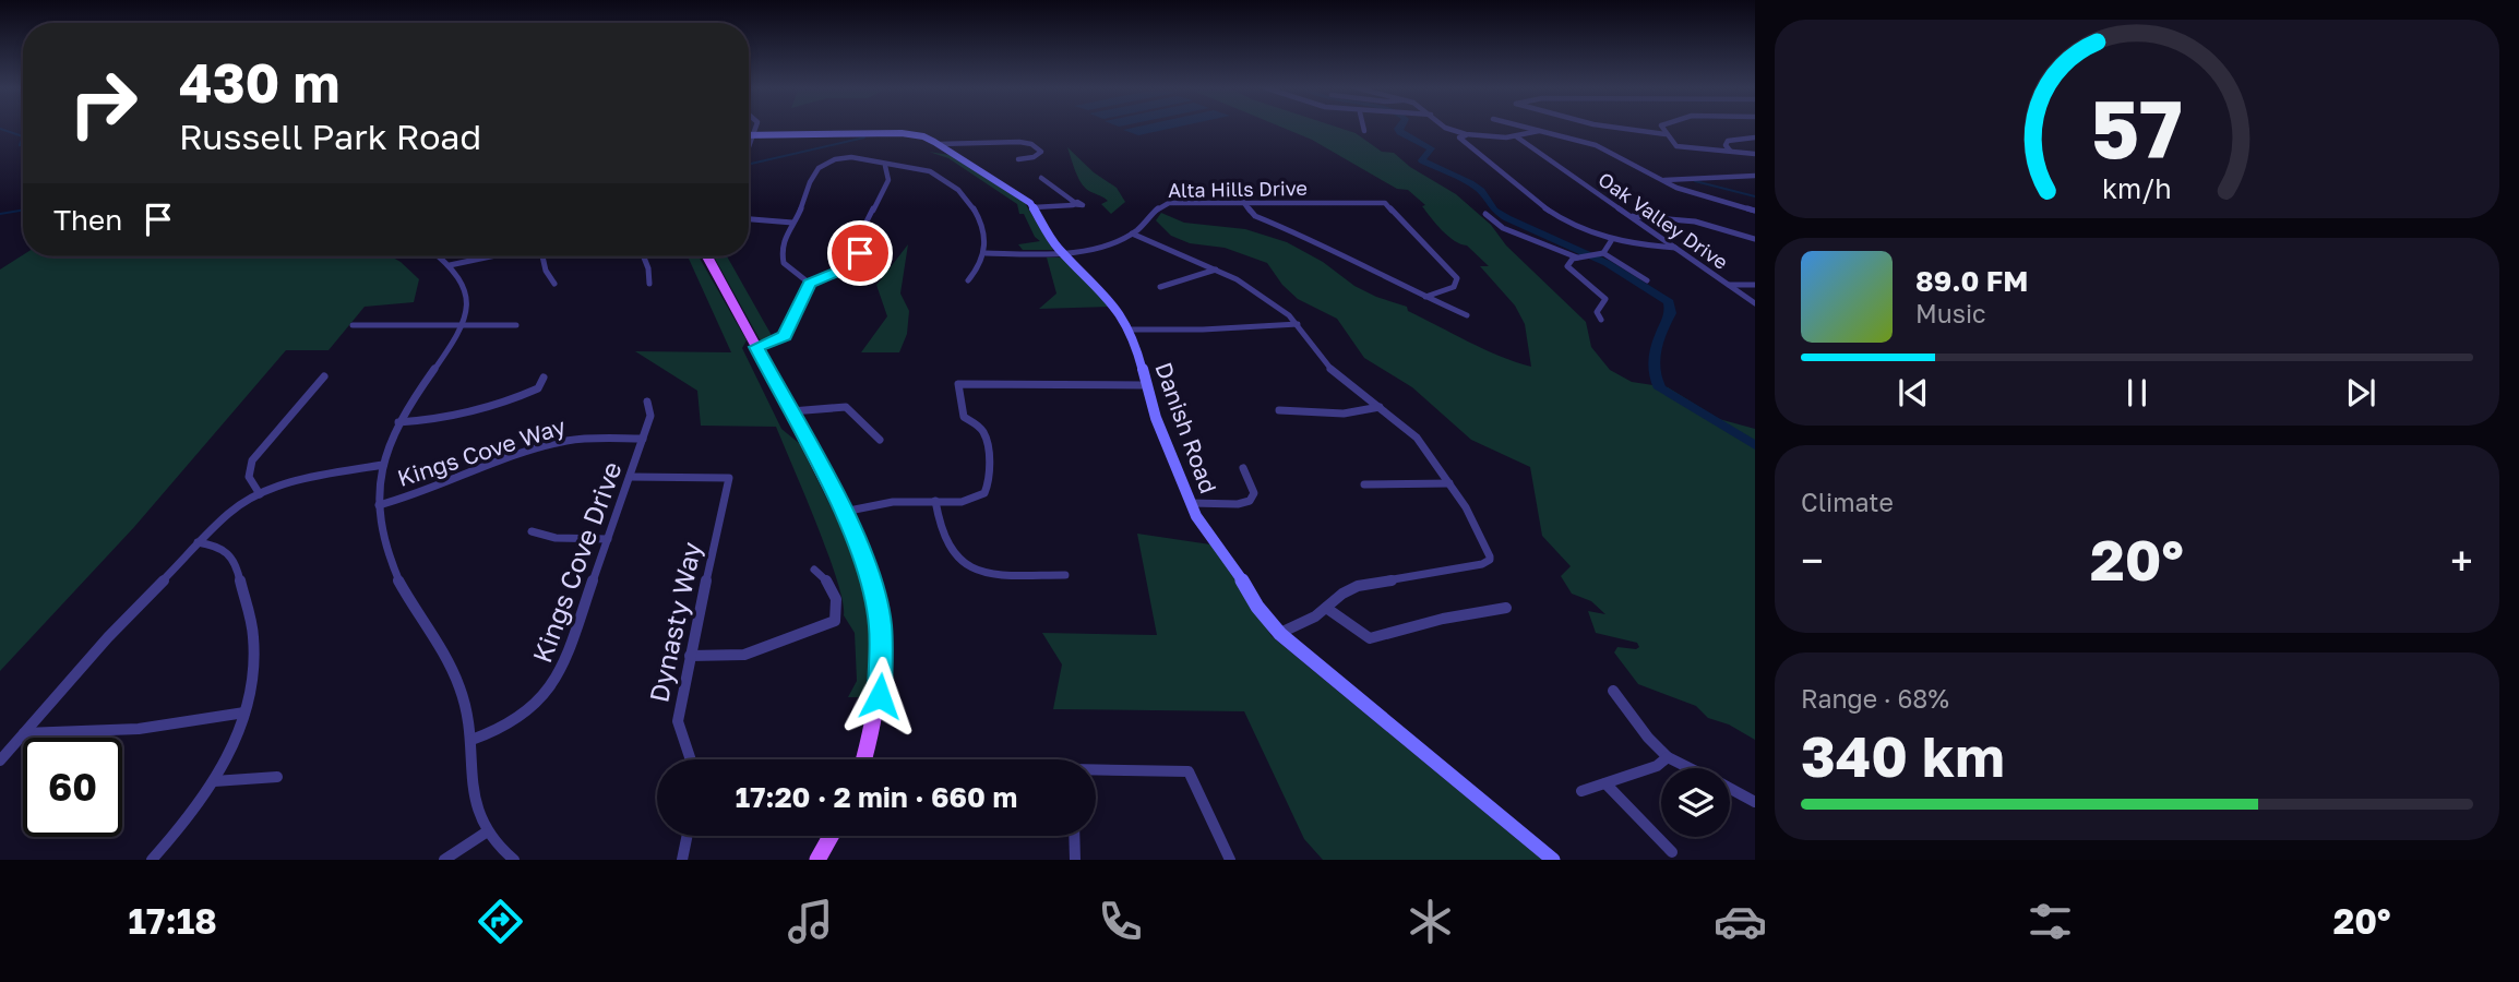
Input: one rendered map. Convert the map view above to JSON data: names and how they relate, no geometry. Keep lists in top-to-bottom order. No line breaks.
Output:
{"streets":{"street":["Alta Hills Drive","Oak Valley Drive","Danish Road","Kings Cove Way","Kings Cove Drive","Dynasty Way"]},"crossings":[["Alta Hills Drive","Danish Road"],["Kings Cove Way","Kings Cove Drive"],["Kings Cove Drive","Dynasty Way"]],"page":{"turn":["430 m","Russell Park Road"],"then":"Then","song":["89.0 FM","Music"],"tile":["Climate",["Range · 68%","340 km"]],"heat":["−","20°","+"],"limit":"60","trip":"17:20 · 2 min · 660 m","tabs":["17:18","20°"],"gauge":["57","km/h"]}}
